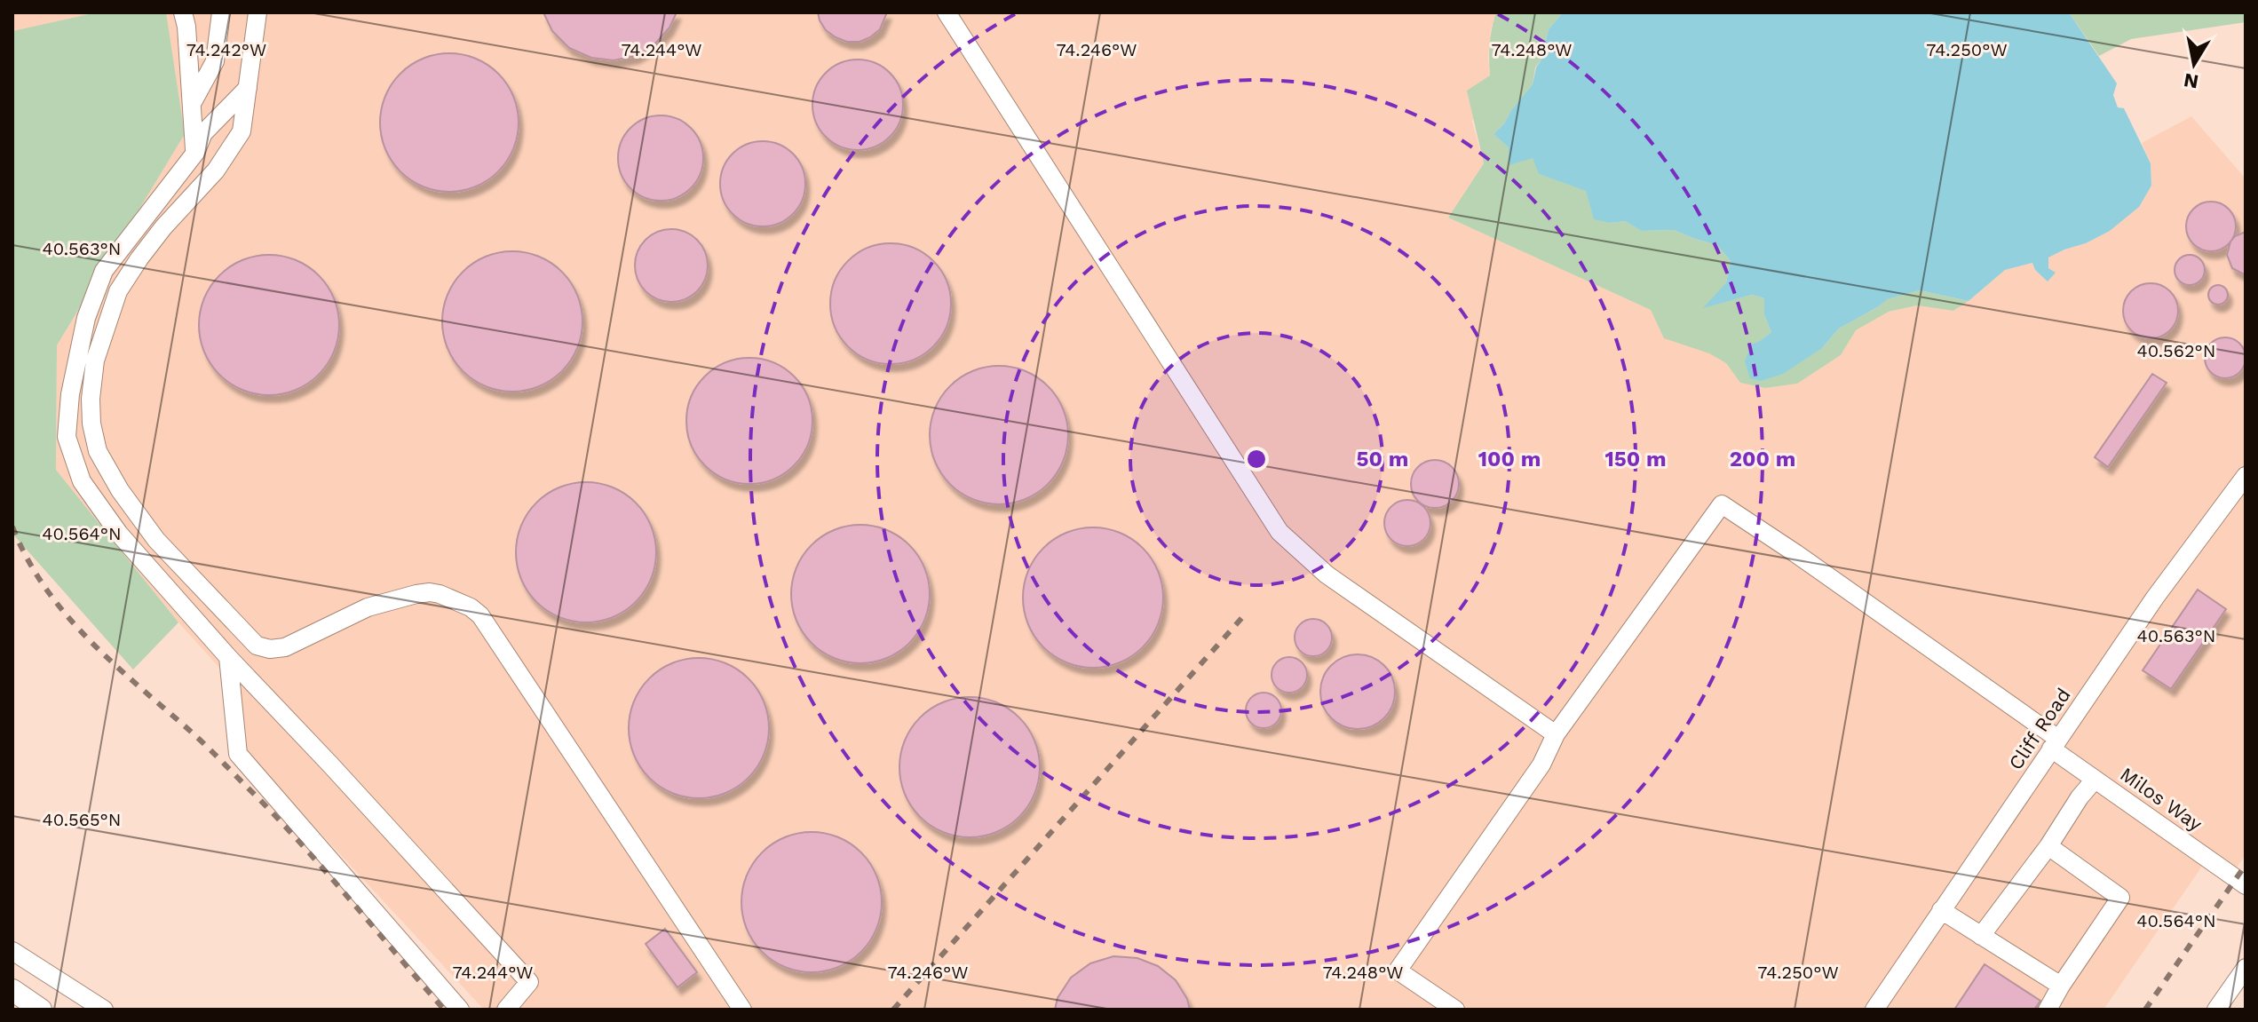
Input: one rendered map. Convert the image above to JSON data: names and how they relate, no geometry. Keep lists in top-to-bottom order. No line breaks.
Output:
{"streets":{"street":["Cliff Road","Milos Way"]},"crossings":[["Cliff Road","Milos Way"]],"north":"bottom","coordinates":["74.242°W","74.244°W","74.246°W","74.248°W","74.250°W","40.563°N","40.562°N","40.564°N","40.565°N"],"rings":["50 m","100 m","150 m","200 m"]}
